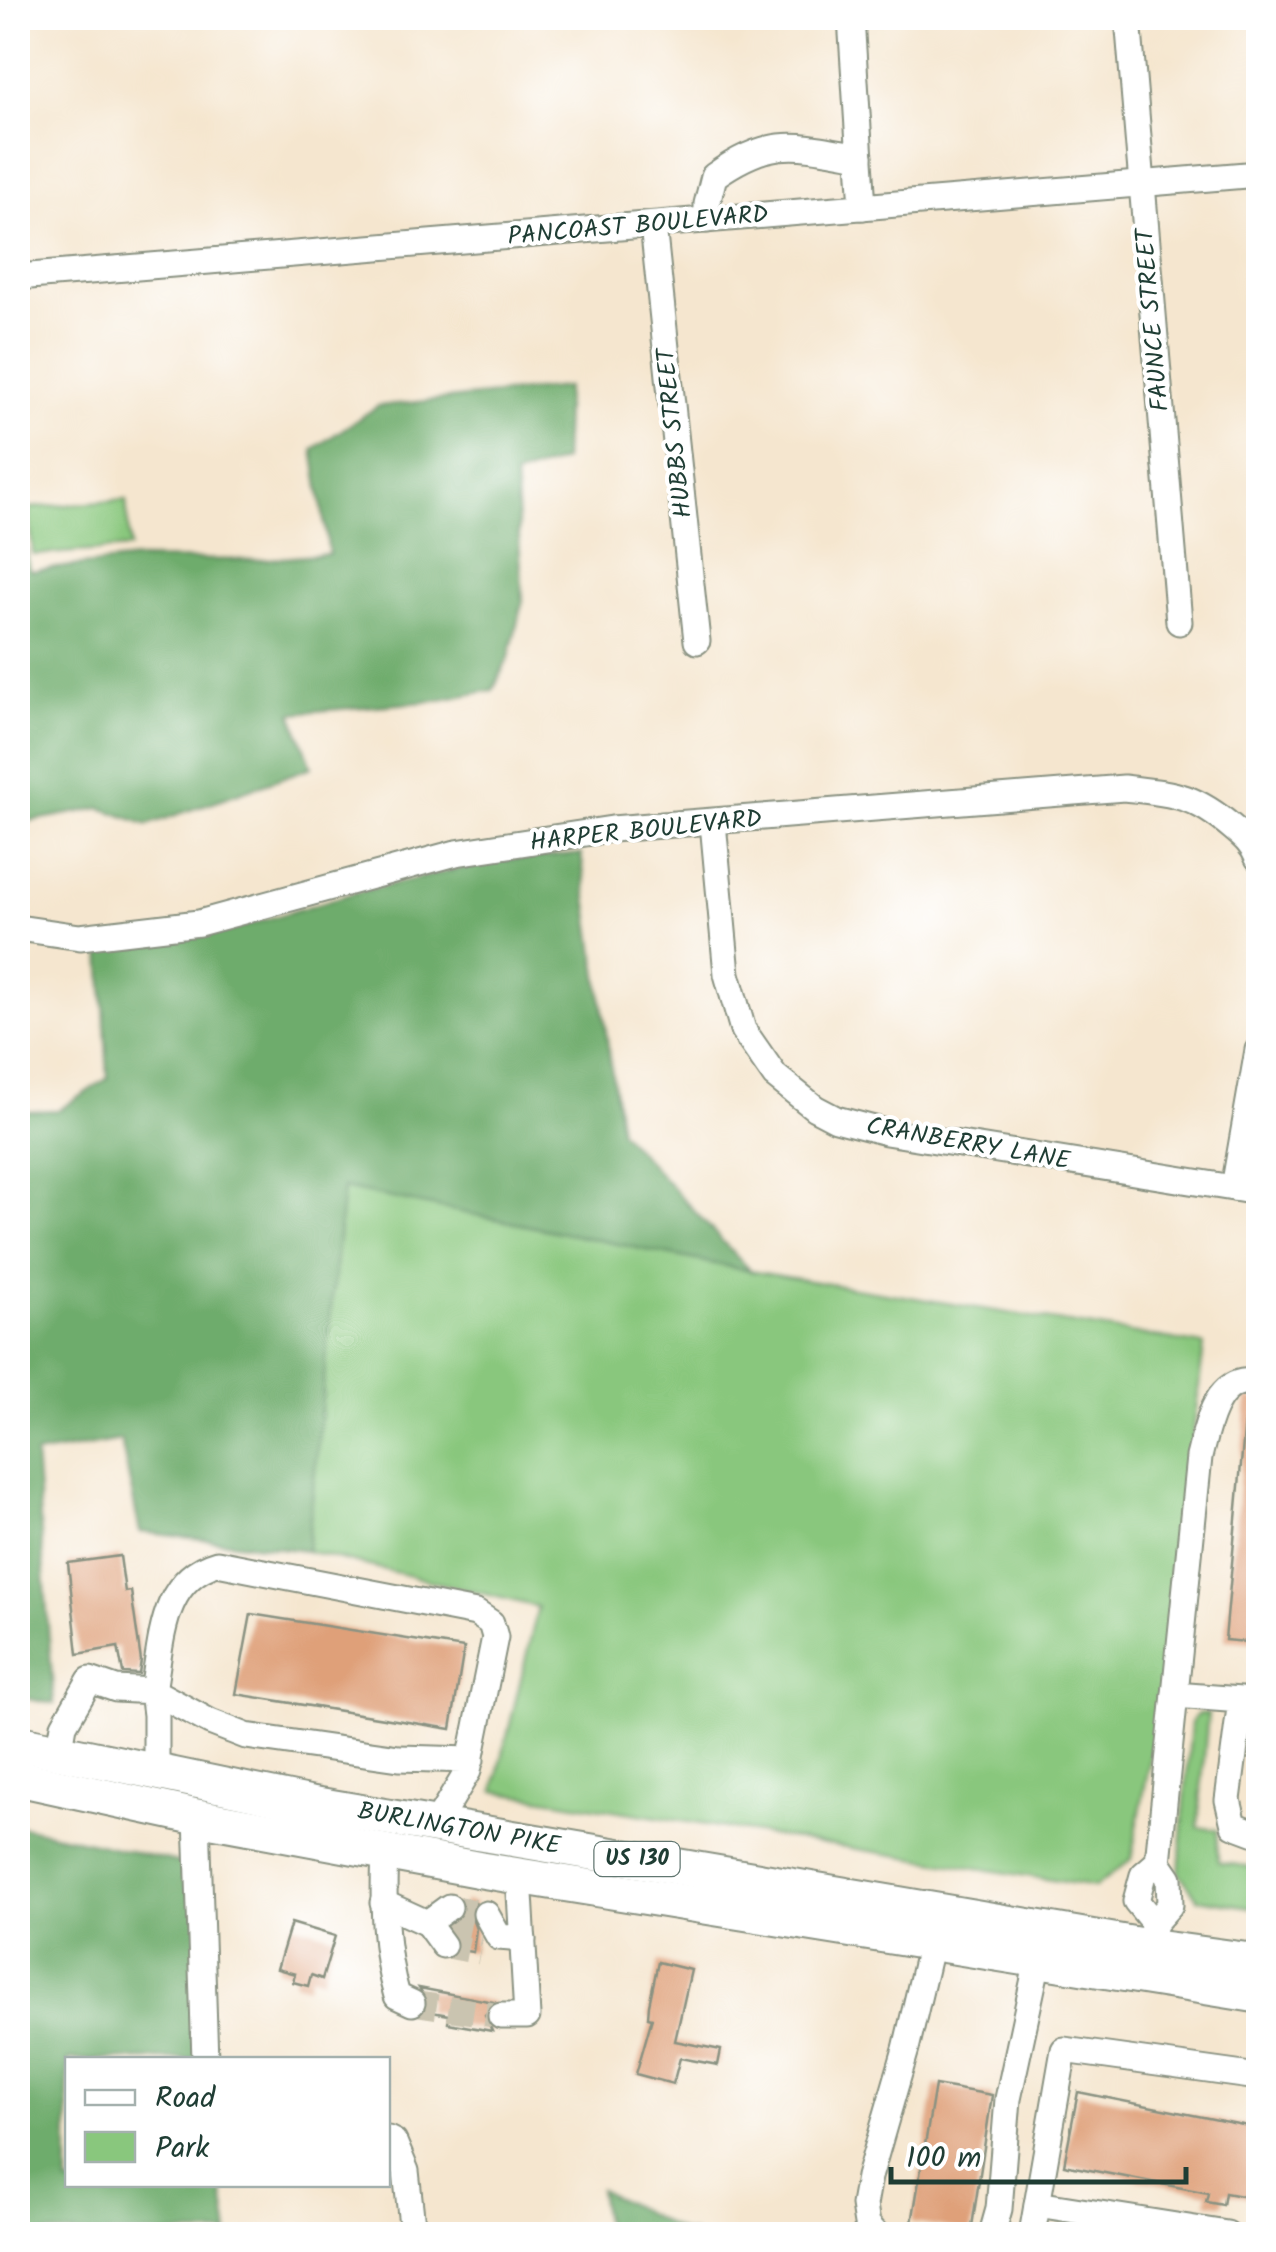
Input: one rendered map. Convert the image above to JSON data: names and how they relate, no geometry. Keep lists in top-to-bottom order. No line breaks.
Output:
{"streets":{"highway":["BURLINGTON PIKE","US 130"],"street":["PANCOAST BOULEVARD","FAUNCE STREET","HUBBS STREET","HARPER BOULEVARD","CRANBERRY LANE"]},"crossings":[["PANCOAST BOULEVARD","FAUNCE STREET"],["PANCOAST BOULEVARD","HUBBS STREET"],["HARPER BOULEVARD","CRANBERRY LANE"]],"legend":["Road","Park"],"scale_bar":"100 m"}
